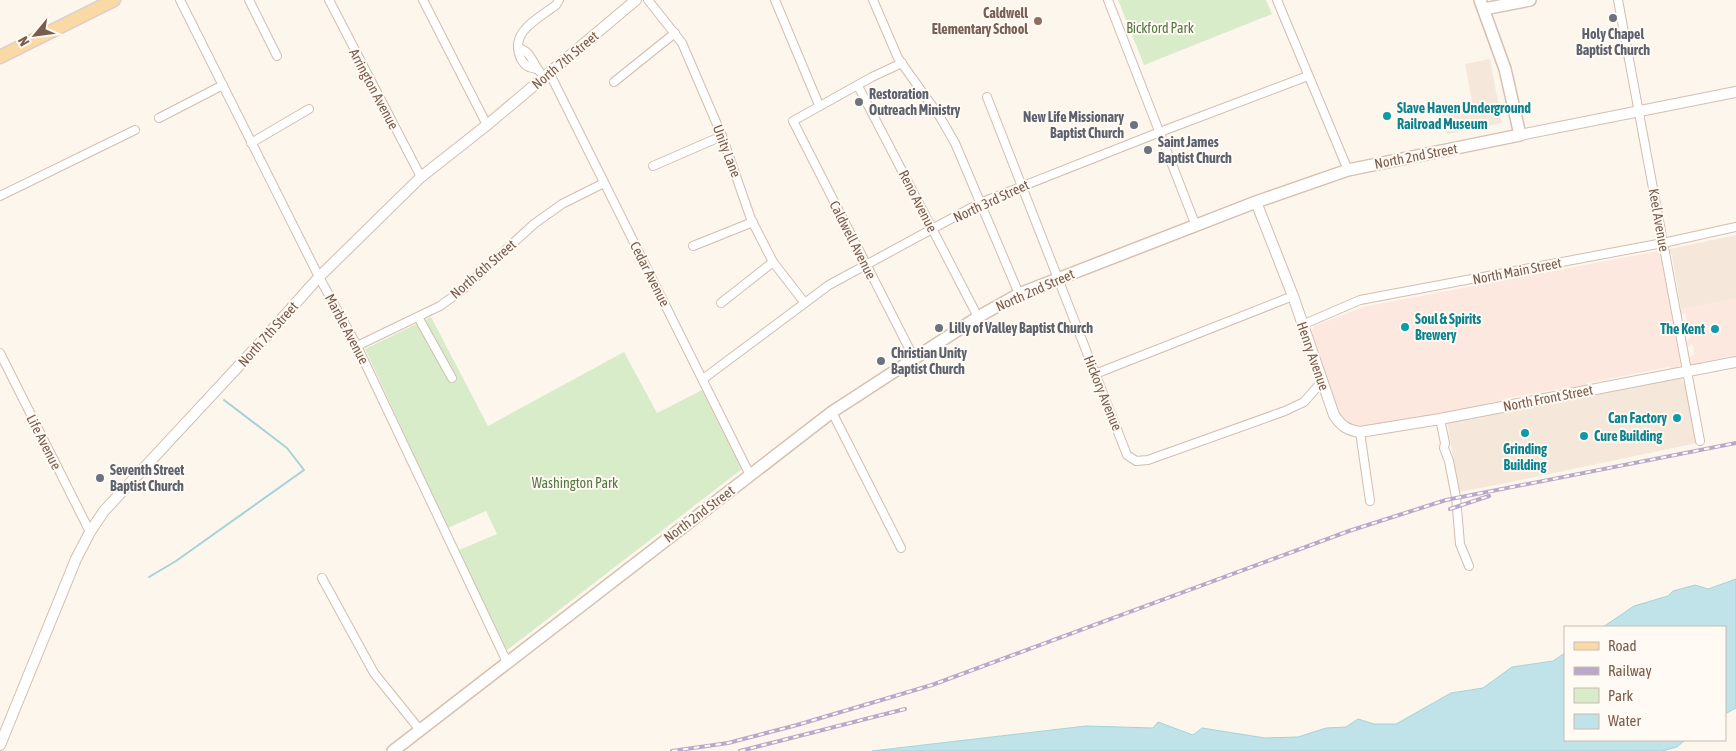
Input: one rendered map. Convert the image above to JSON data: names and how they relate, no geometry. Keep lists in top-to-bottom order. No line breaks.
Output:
{"streets":{"main road":["North 2nd Street"],"street":["North 7th Street","Arrington Avenue","Unity Lane","Reno Avenue","North 3rd Street","Keel Avenue","Caldwell Avenue","North 6th Street","North Main Street","Cedar Avenue","Marble Avenue","Henry Avenue","Hickory Avenue","North Front Street","Life Avenue"]},"crossings":[["North 7th Street","Arrington Avenue"],["North 7th Street","Cedar Avenue"],["North 7th Street","Marble Avenue"],["North 7th Street","Life Avenue"],["Unity Lane","North 3rd Street"],["North 2nd Street","Reno Avenue"],["North 2nd Street","Keel Avenue"],["North 2nd Street","Caldwell Avenue"],["North 2nd Street","Cedar Avenue"],["North 2nd Street","Marble Avenue"],["North 2nd Street","Henry Avenue"],["North 2nd Street","Hickory Avenue"],["Reno Avenue","North 3rd Street"],["North 3rd Street","Caldwell Avenue"],["North 3rd Street","Cedar Avenue"],["North 3rd Street","Hickory Avenue"],["Keel Avenue","North Main Street"],["Keel Avenue","North Front Street"],["North 6th Street","Cedar Avenue"],["North 6th Street","Marble Avenue"],["North Main Street","Henry Avenue"],["Henry Avenue","Hickory Avenue"],["Henry Avenue","North Front Street"]],"parks":["Bickford Park","Washington Park"],"places":["Holy Chapel Baptist Church","Caldwell Elementary School","Restoration Outreach Ministry","Slave Haven Underground Railroad Museum","New Life Missionary Baptist Church","Saint James Baptist Church","Soul & Spirits Brewery","Lilly of Valley Baptist Church","The Kent","Christian Unity Baptist Church","Can Factory","Grinding Building","Cure Building","Seventh Street Baptist Church"],"legend":["Road","Railway","Park","Water"],"north":"bottom left"}
